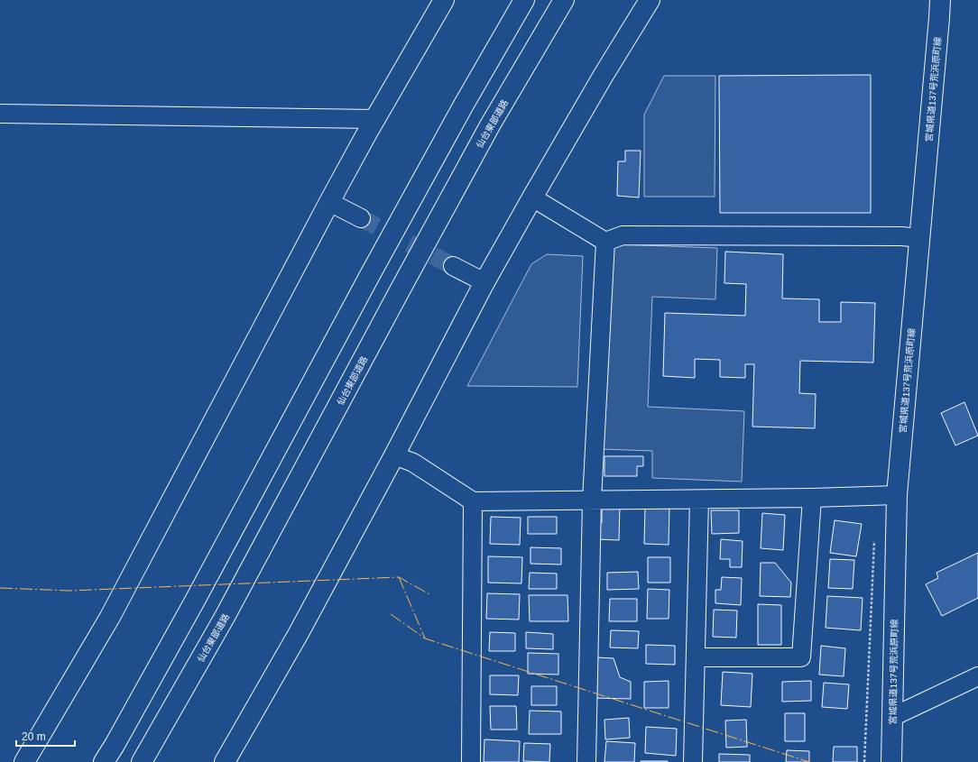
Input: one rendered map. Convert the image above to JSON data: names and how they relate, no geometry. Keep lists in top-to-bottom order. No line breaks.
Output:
{"streets":{"main road":["宮城県道137号荒浜原町線","仙台東部道路"]},"scale_bar":"20 m"}
